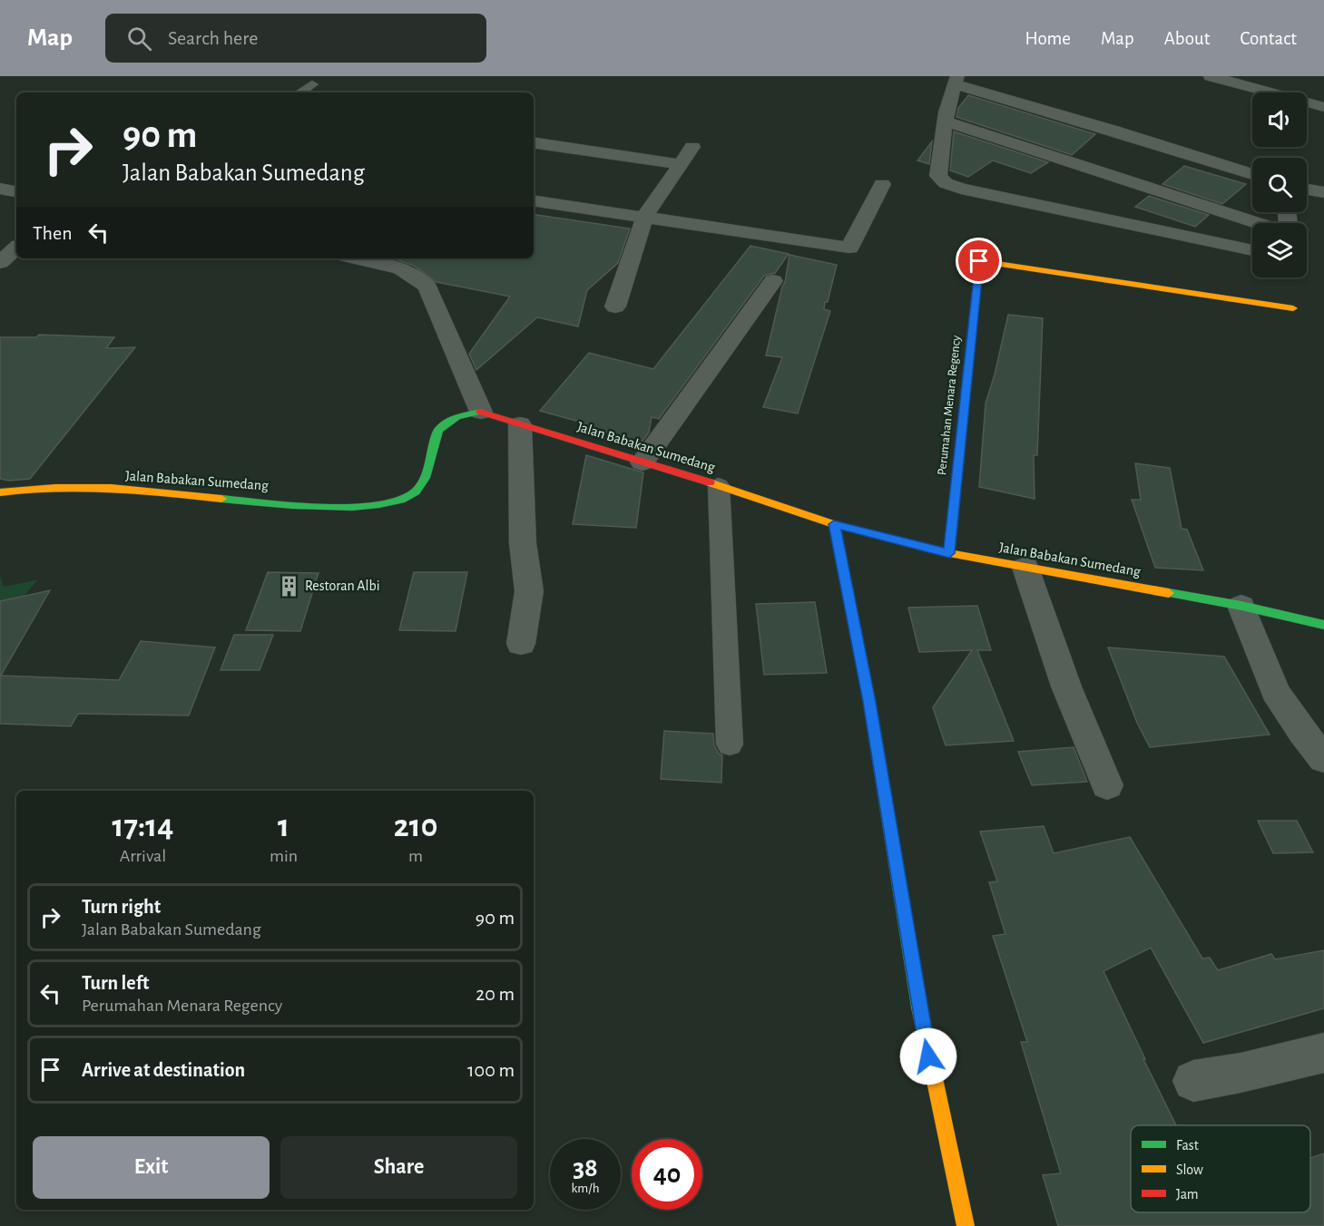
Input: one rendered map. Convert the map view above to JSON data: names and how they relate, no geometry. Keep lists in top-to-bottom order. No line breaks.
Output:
{"streets":{"street":["Perumahan Menara Regency","Jalan Babakan Sumedang"]},"crossings":[["Perumahan Menara Regency","Jalan Babakan Sumedang"]],"places":{"building":["Restoran Albi"]},"legend":["Fast","Slow","Jam"],"page":{"header":"Map","search":"Search here","nav":["Home","Map","About","Contact"],"turn":["90 m","Jalan Babakan Sumedang"],"then":"Then","eta":["17:14","Arrival","1","min","210","m"],"list":[{"name":"Turn right","note":"Jalan Babakan Sumedang","value":"90 m"},{"name":"Turn left","note":"Perumahan Menara Regency","value":"20 m"},{"name":"Arrive at destination","value":"100 m"}],"buttons":["Exit","Share"],"speed":"38 km/h","limit":"40"}}
